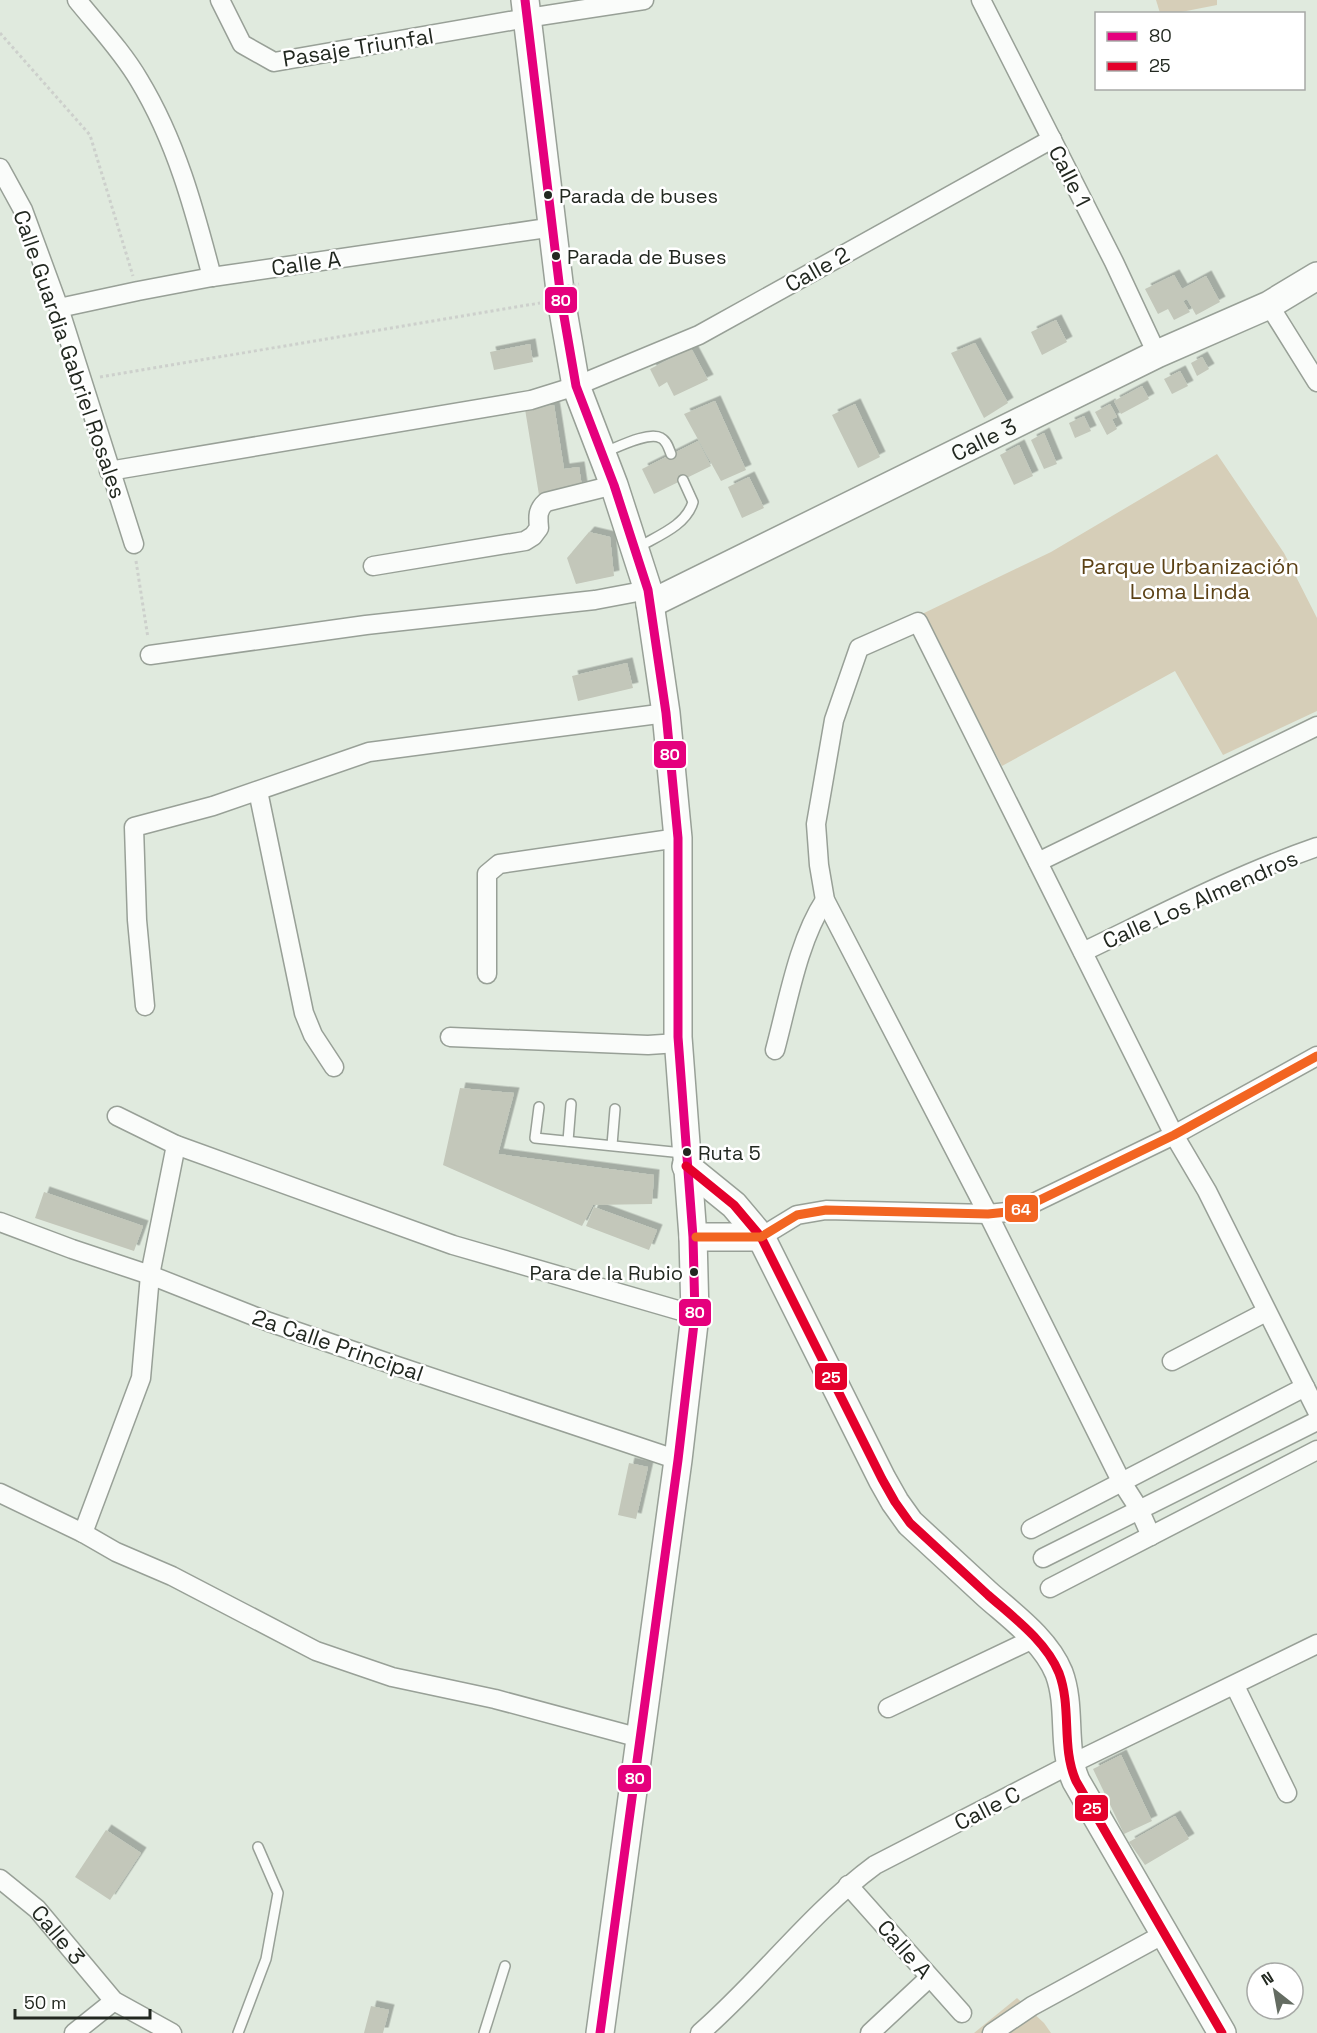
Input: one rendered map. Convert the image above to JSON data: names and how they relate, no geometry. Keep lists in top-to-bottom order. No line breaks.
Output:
{"streets":{"main road":["Calle 3"],"street":["Pasaje Triunfal","Calle 1","Calle A","Calle 2","Calle Guardia Gabriel Rosales","Calle Los Almendros","2a Calle Principal","Calle C"]},"crossings":[["Calle 1","Calle 2"],["Calle 1","Calle 3"],["Calle A","Calle Guardia Gabriel Rosales"],["Calle A","Calle C"],["Calle 2","Calle Guardia Gabriel Rosales"]],"parks":["Parque Urbanización Loma Linda"],"places":["Parada de buses","Parada de Buses","Ruta 5","Para de la Rubio"],"lines":["transit line 80","transit line 64","transit line 25"],"legend":["80","25"],"scale_bar":"50 m","north":"top left"}
